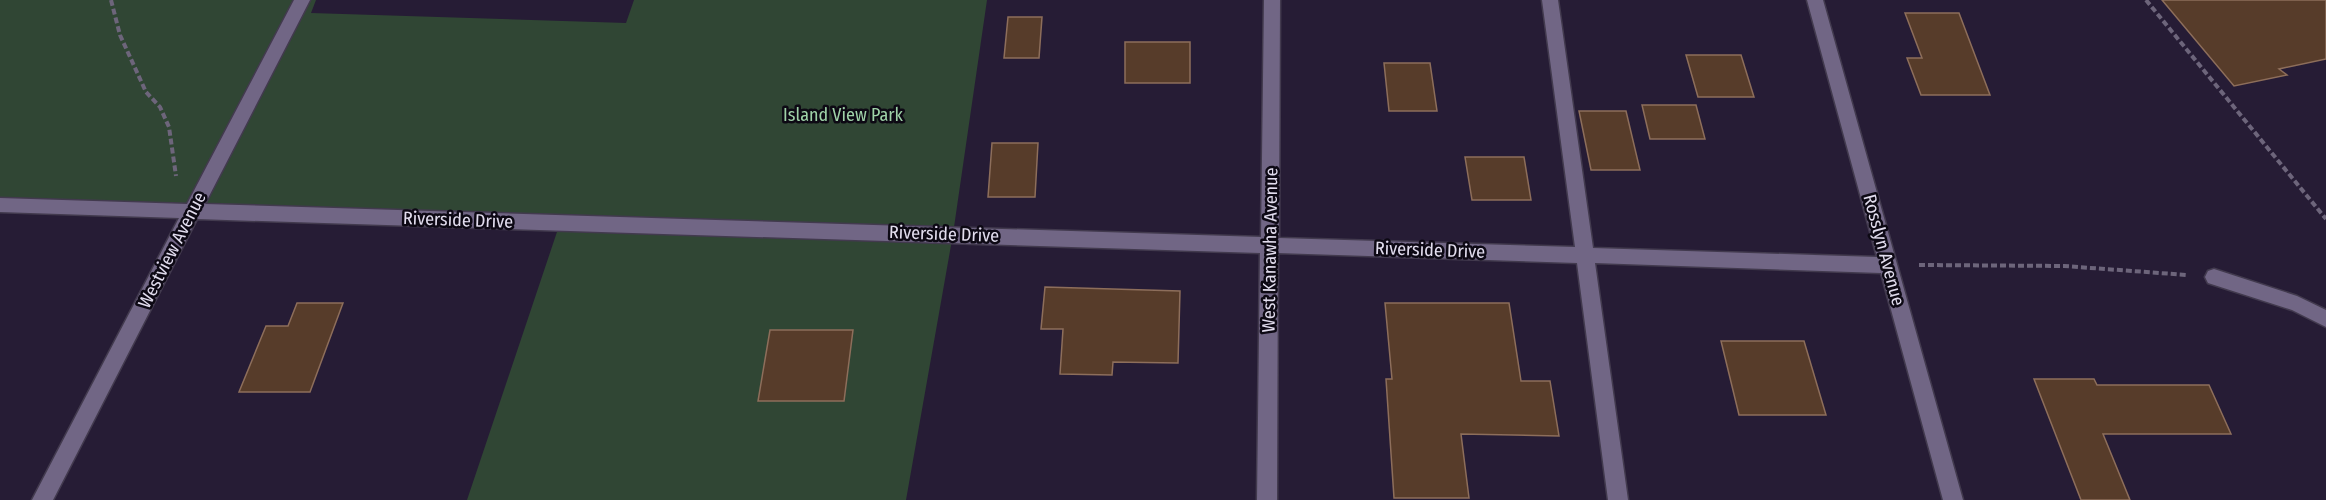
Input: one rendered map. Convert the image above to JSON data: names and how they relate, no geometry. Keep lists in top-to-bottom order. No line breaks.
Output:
{"streets":{"street":["Riverside Drive","Westview Avenue","West Kanawha Avenue","Rosslyn Avenue"]},"crossings":[["Riverside Drive","Westview Avenue"],["Riverside Drive","West Kanawha Avenue"],["Riverside Drive","Rosslyn Avenue"]],"parks":["Island View Park"]}
